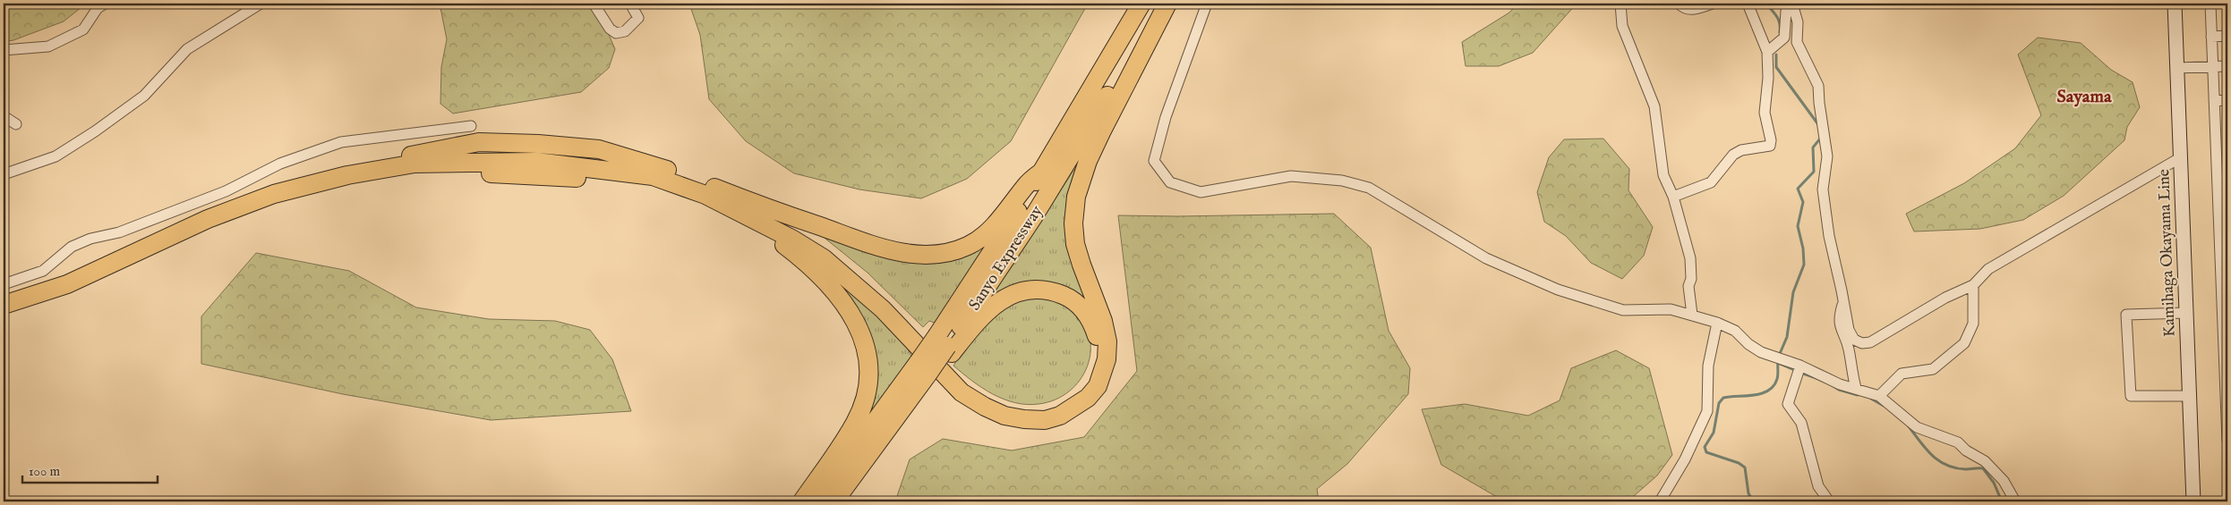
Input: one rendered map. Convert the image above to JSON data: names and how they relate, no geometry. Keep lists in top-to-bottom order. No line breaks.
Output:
{"streets":{"highway":["Sanyo Expressway"],"main road":["Kamihaga Okayama Line"]},"districts":["Sayama"],"scale_bar":"100 m"}
